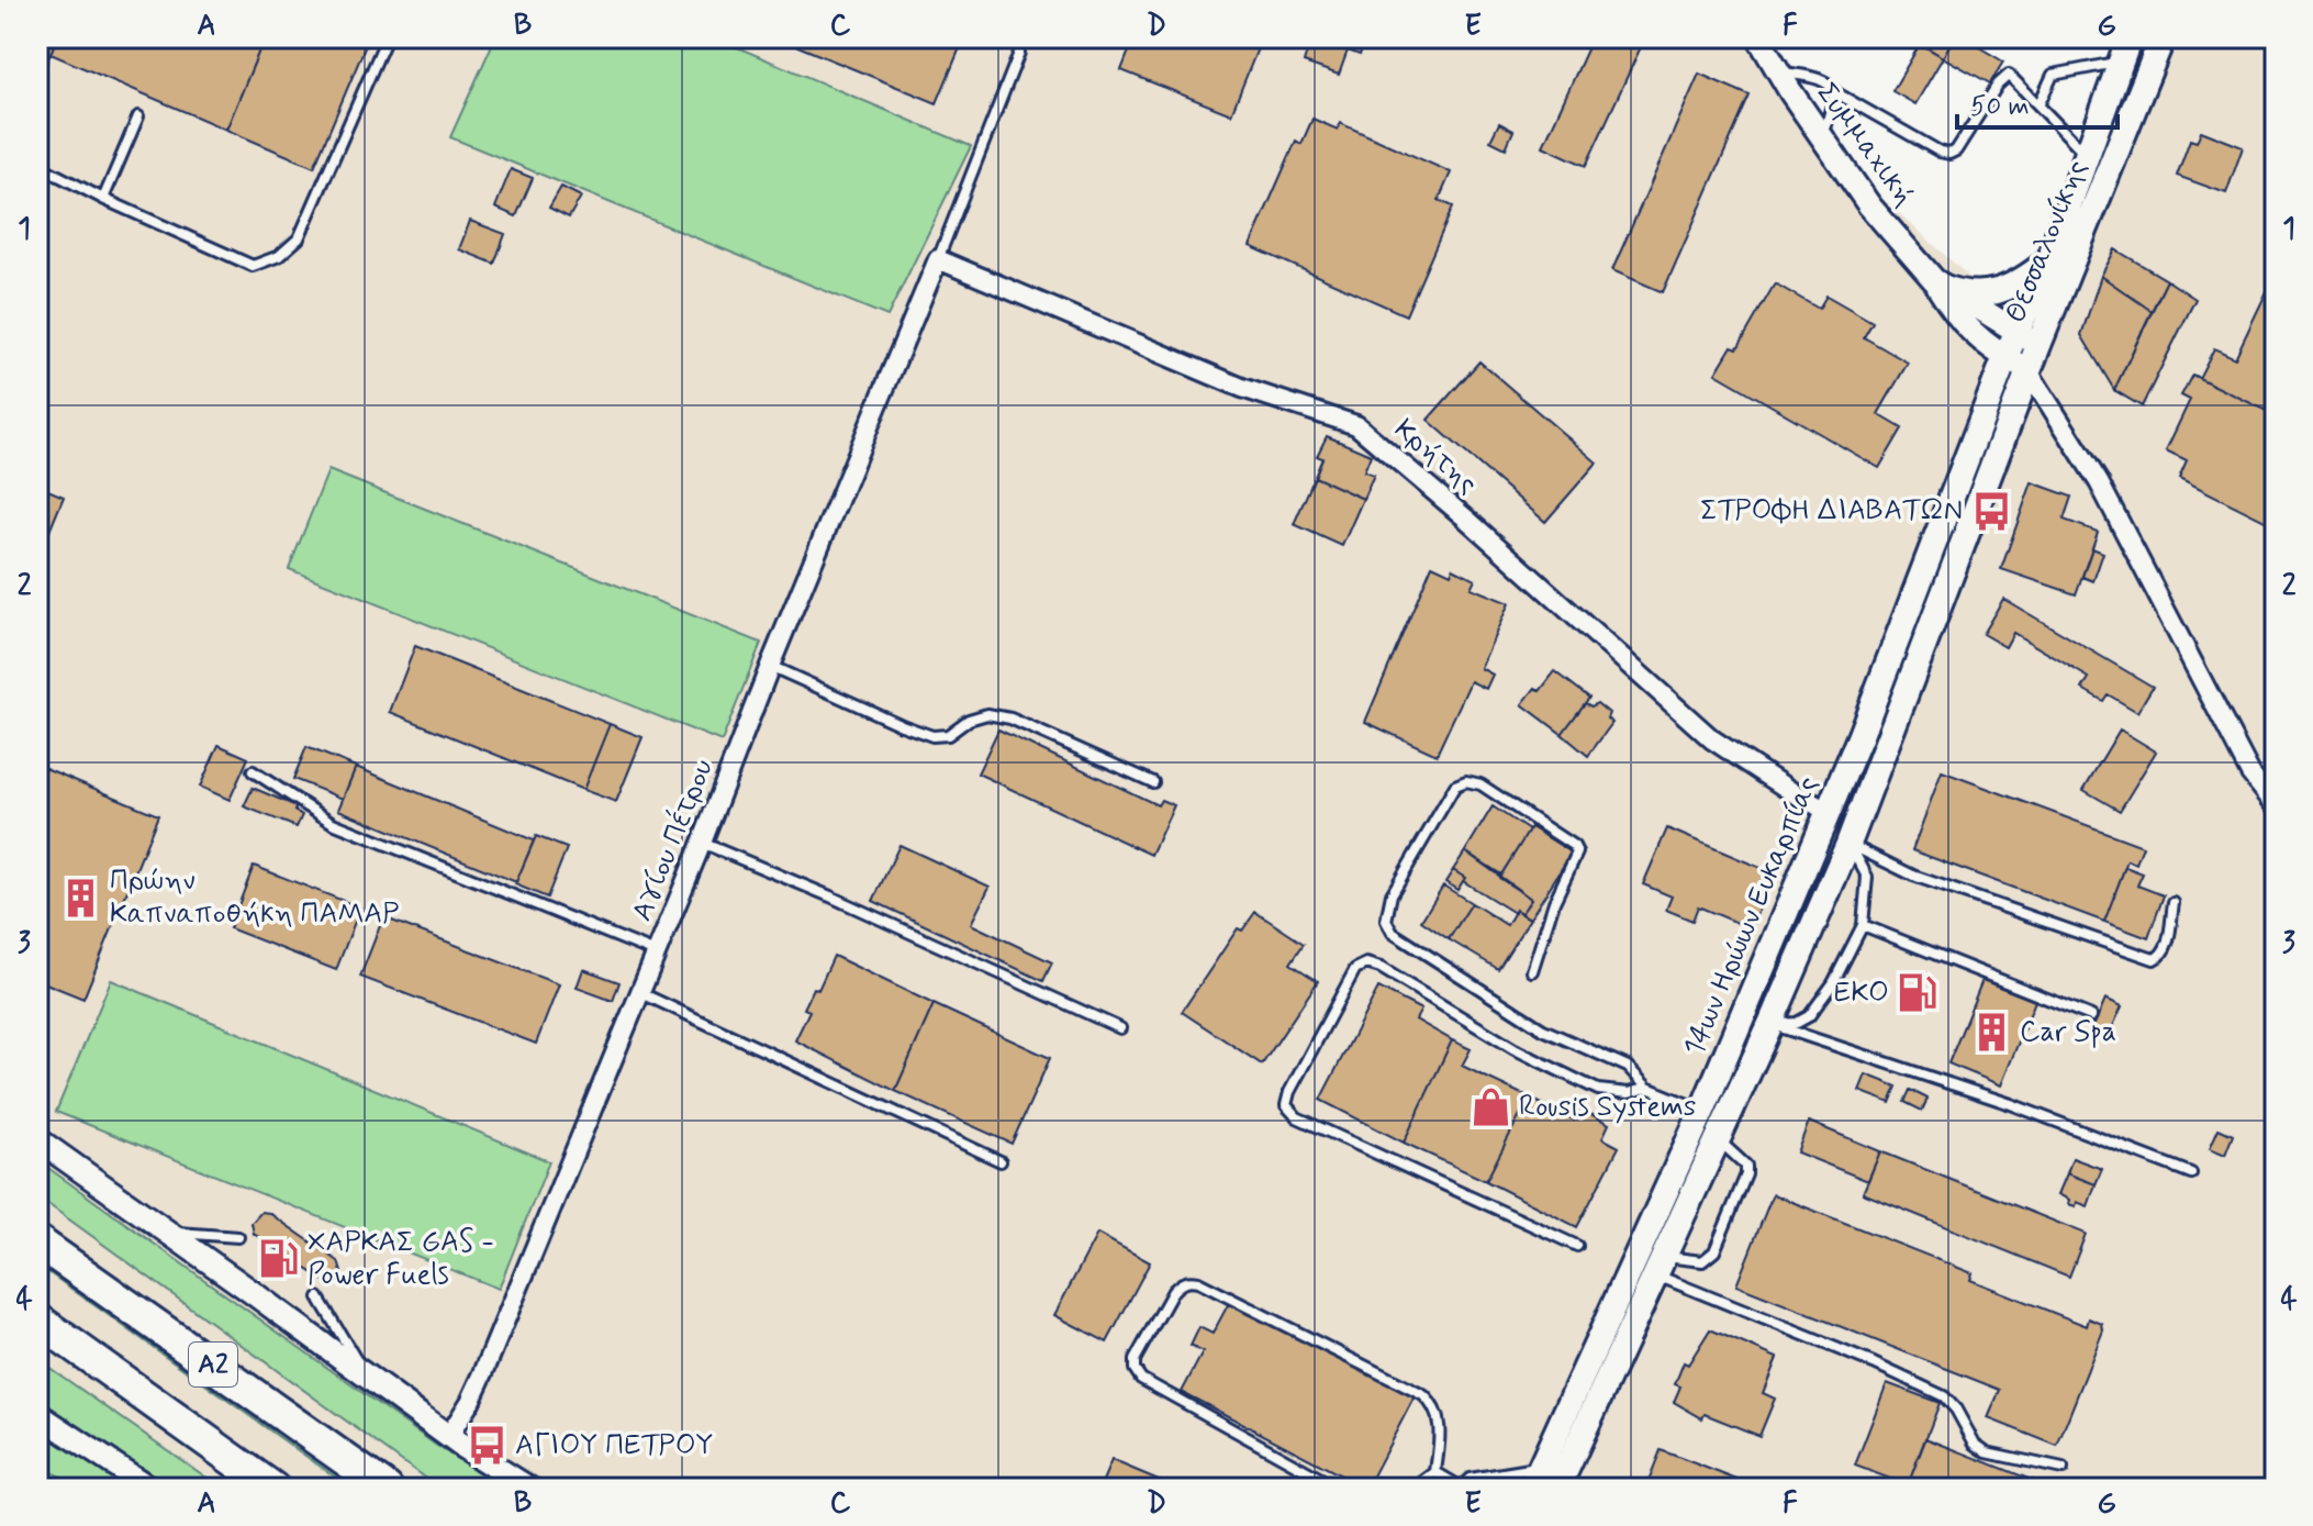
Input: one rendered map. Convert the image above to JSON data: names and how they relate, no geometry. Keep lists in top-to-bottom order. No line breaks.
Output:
{"streets":{"highway":["Α2"],"main road":["Θεσσαλονίκης","14ων Ηρώων Ευκαρπίας"],"street":["Συμμαχική","Κρήτης","Αγίου Πέτρου"]},"crossings":[["Συμμαχική","Θεσσαλονίκης"],["Συμμαχική","14ων Ηρώων Ευκαρπίας"],["Θεσσαλονίκης","14ων Ηρώων Ευκαρπίας"],["Κρήτης","Αγίου Πέτρου"],["Κρήτης","14ων Ηρώων Ευκαρπίας"]],"places":{"bus stop":["ΣΤΡΟΦΗ ΔΙΑΒΑΤΩΝ","ΑΓΙΟΥ ΠΕΤΡΟΥ"],"building":["Πρώην Καπναποθήκη ΠΑΜΑΡ","Car Spa"],"fuel station":["ΕΚΟ","ΧΑΡΚΑΣ GAS - Power Fuels"],"shop":["Rousis Systems"]},"scale_bar":"50 m","grid":{"columns":["A","B","C","D","E","F","G"],"rows":["1","2","3","4"]}}
